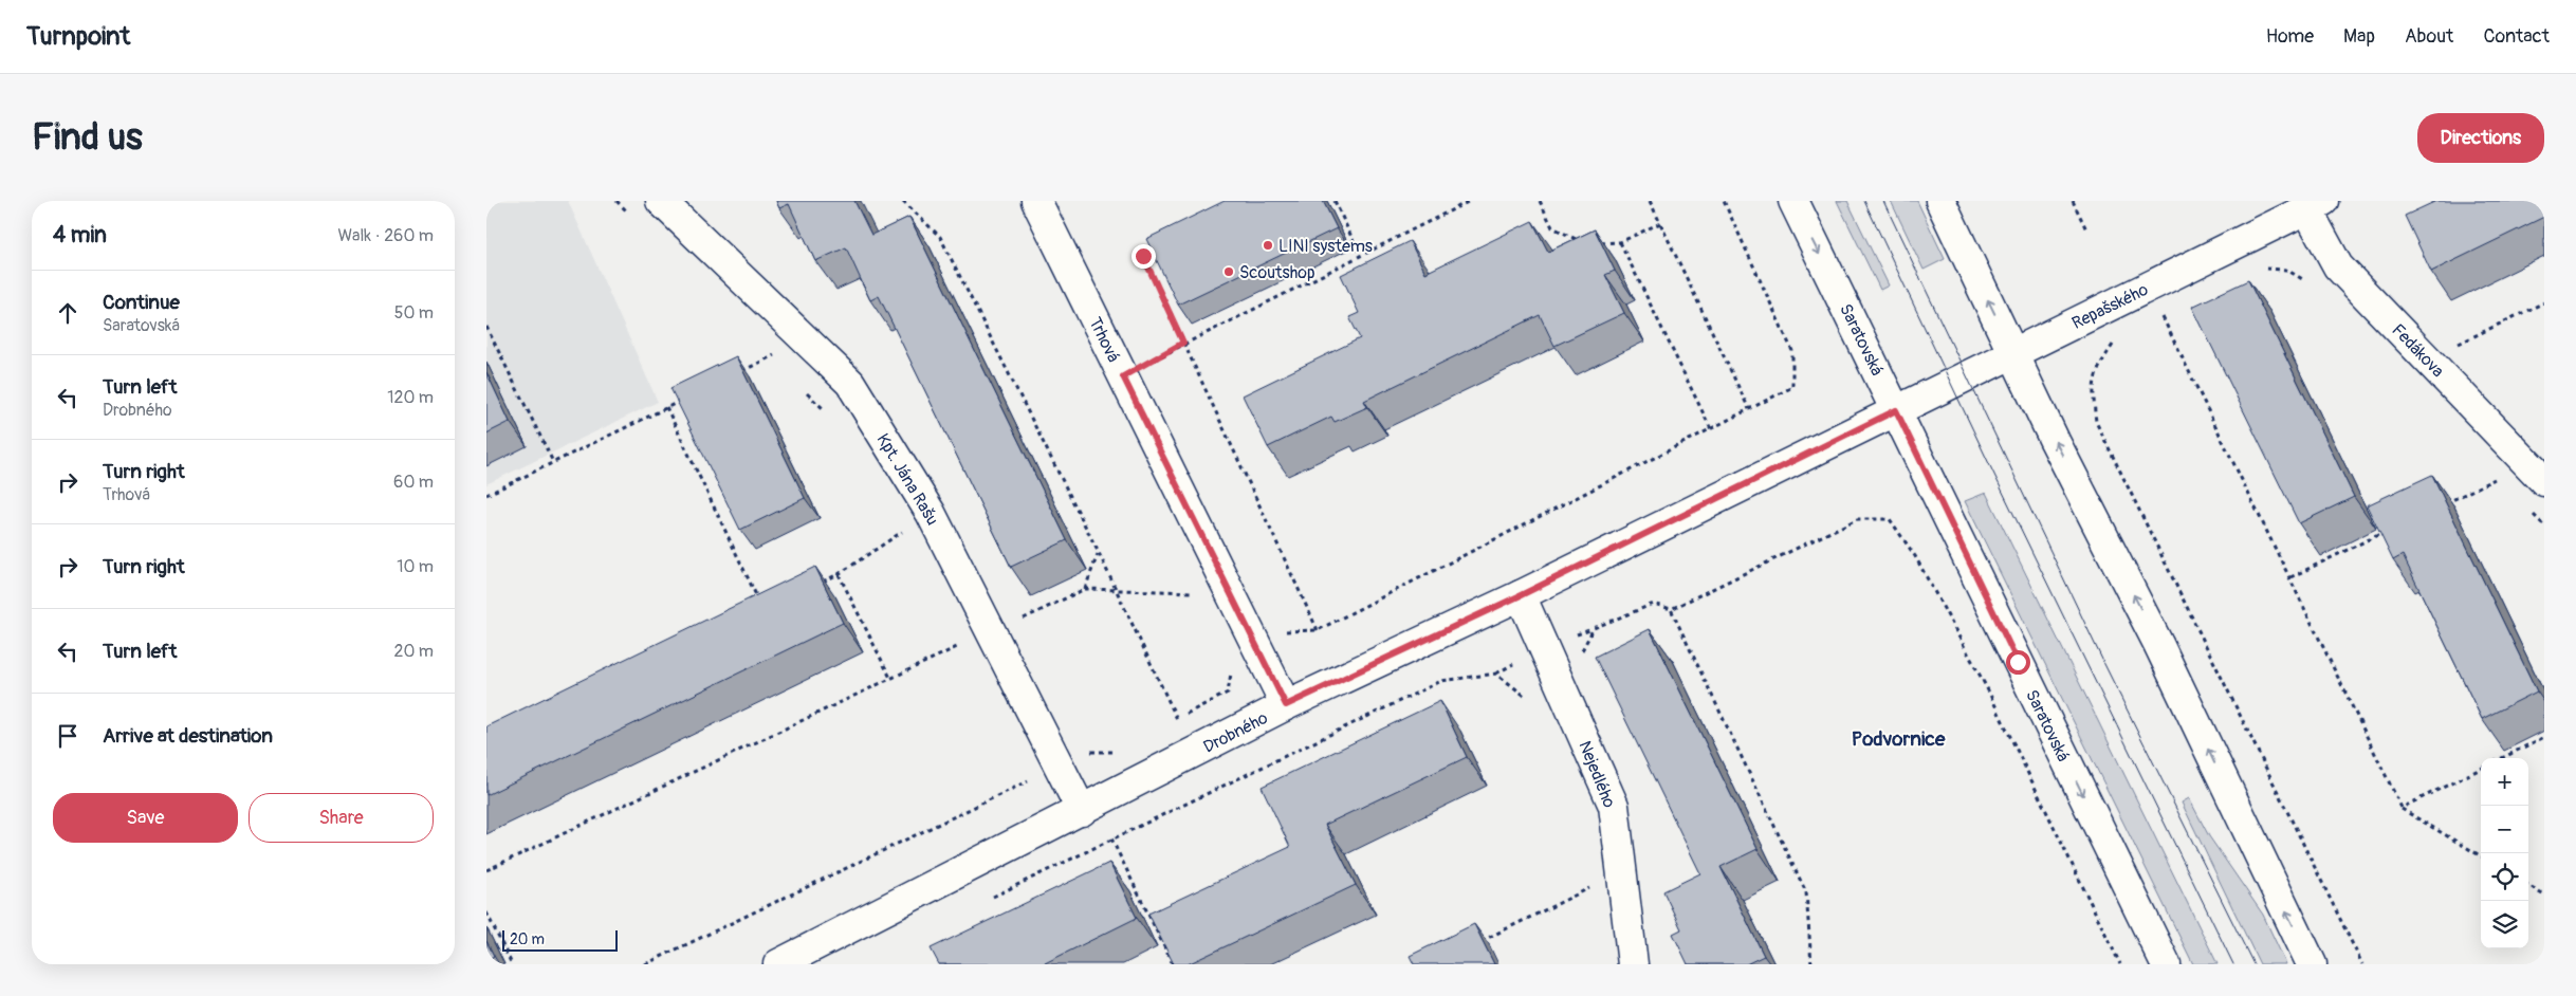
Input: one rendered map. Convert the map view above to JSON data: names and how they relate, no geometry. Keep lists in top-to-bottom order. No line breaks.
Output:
{"streets":{"street":["Repašského","Trhová","Saratovská","Fedákova","Kpt. Jána Rašu","Drobného","Nejedlého"]},"crossings":[["Repašského","Saratovská"],["Repašského","Fedákova"],["Repašského","Drobného"],["Trhová","Drobného"],["Saratovská","Drobného"],["Kpt. Jána Rašu","Drobného"],["Drobného","Nejedlého"]],"districts":["Podvornice"],"places":["LINI systems","Scoutshop"],"scale_bar":"20 m","page":{"header":"Turnpoint","nav":["Home","Map","About","Contact"],"buttons":["Directions",["Save","Share"]],"title":"Find us","heading":["4 min","Walk · 260 m"],"list":[["Continue","Saratovská","50 m"],["Turn left","Drobného","120 m"],["Turn right","Trhová","60 m"],["Turn right","10 m"],["Turn left","20 m"],"Arrive at destination"],"map_buttons":["+","−"],"scale":"20 m"}}
